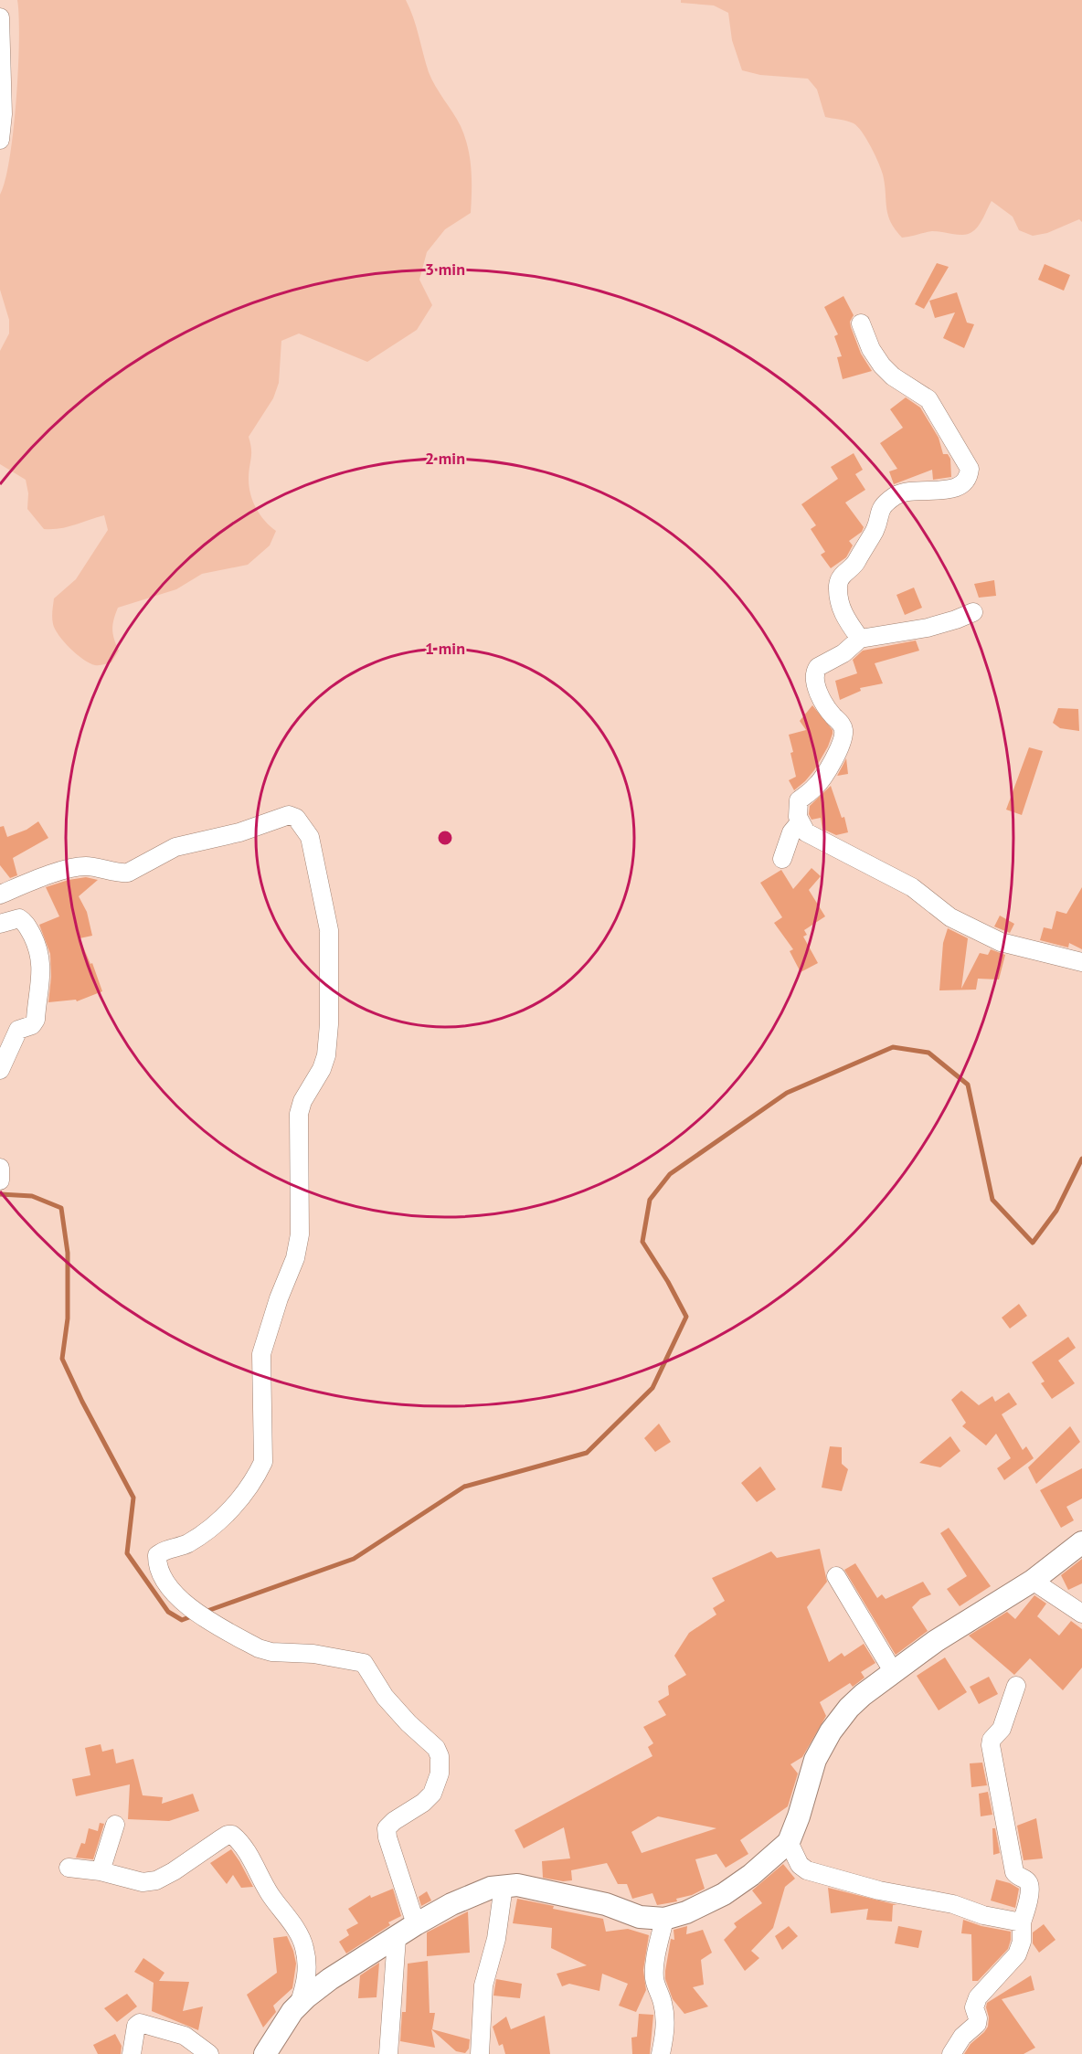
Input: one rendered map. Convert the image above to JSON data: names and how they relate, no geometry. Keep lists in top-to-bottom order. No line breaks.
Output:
{"rings":["3 min","2 min","1 min"]}
